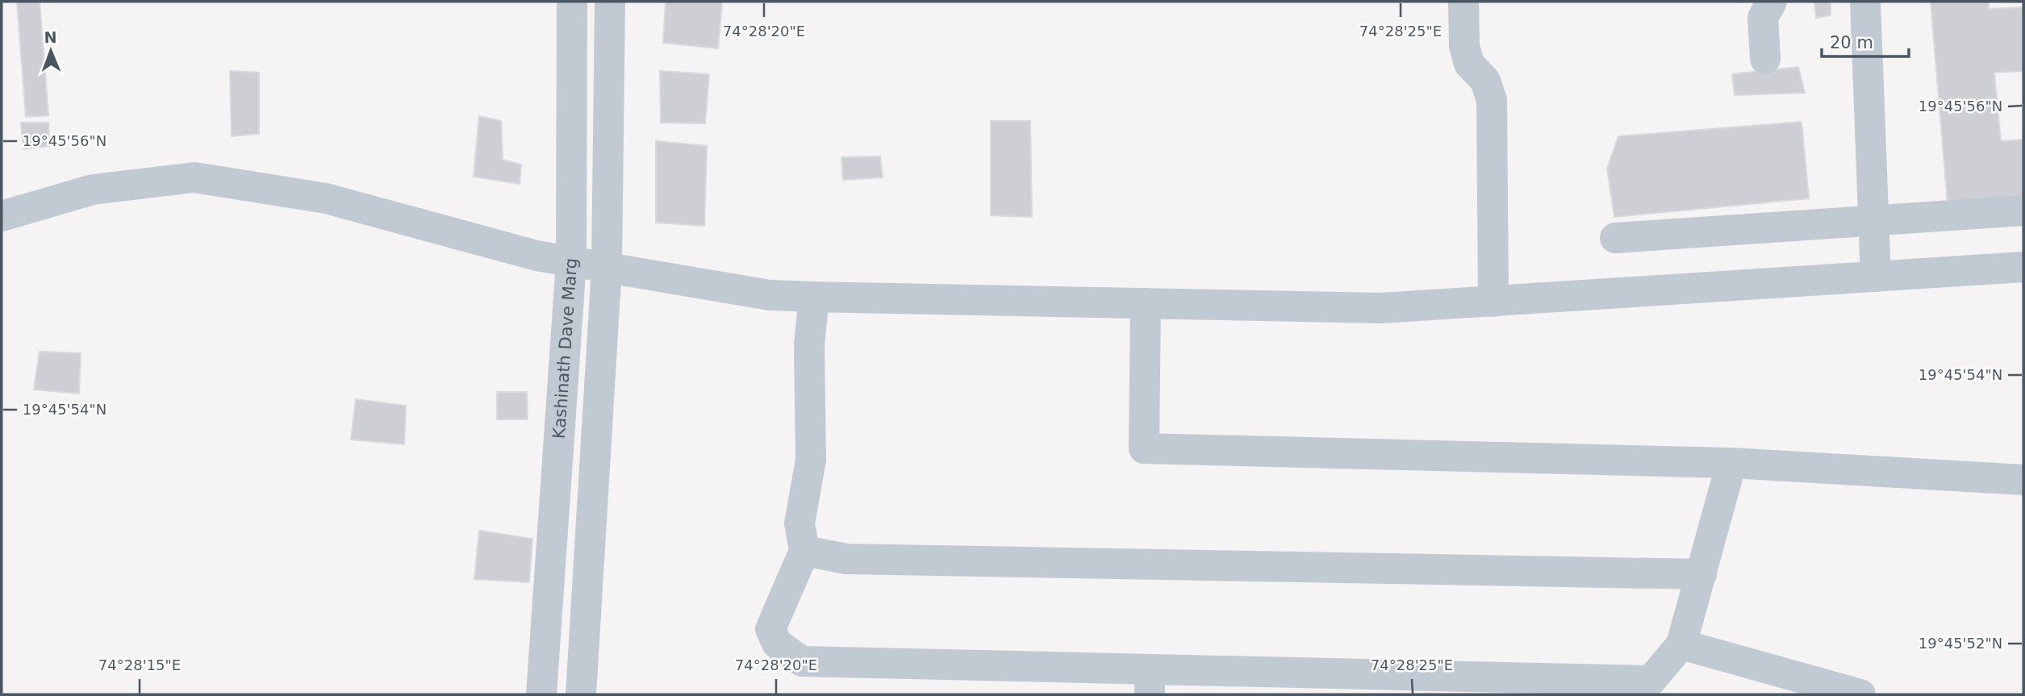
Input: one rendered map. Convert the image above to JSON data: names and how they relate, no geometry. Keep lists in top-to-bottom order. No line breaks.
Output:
{"streets":{"street":["Kashinath Dave Marg"]},"scale_bar":"20 m","north":"top","coordinates":["74°28'20\"E","74°28'25\"E","19°45'56\"N","19°45'54\"N","19°45'52\"N","74°28'15\"E"]}
